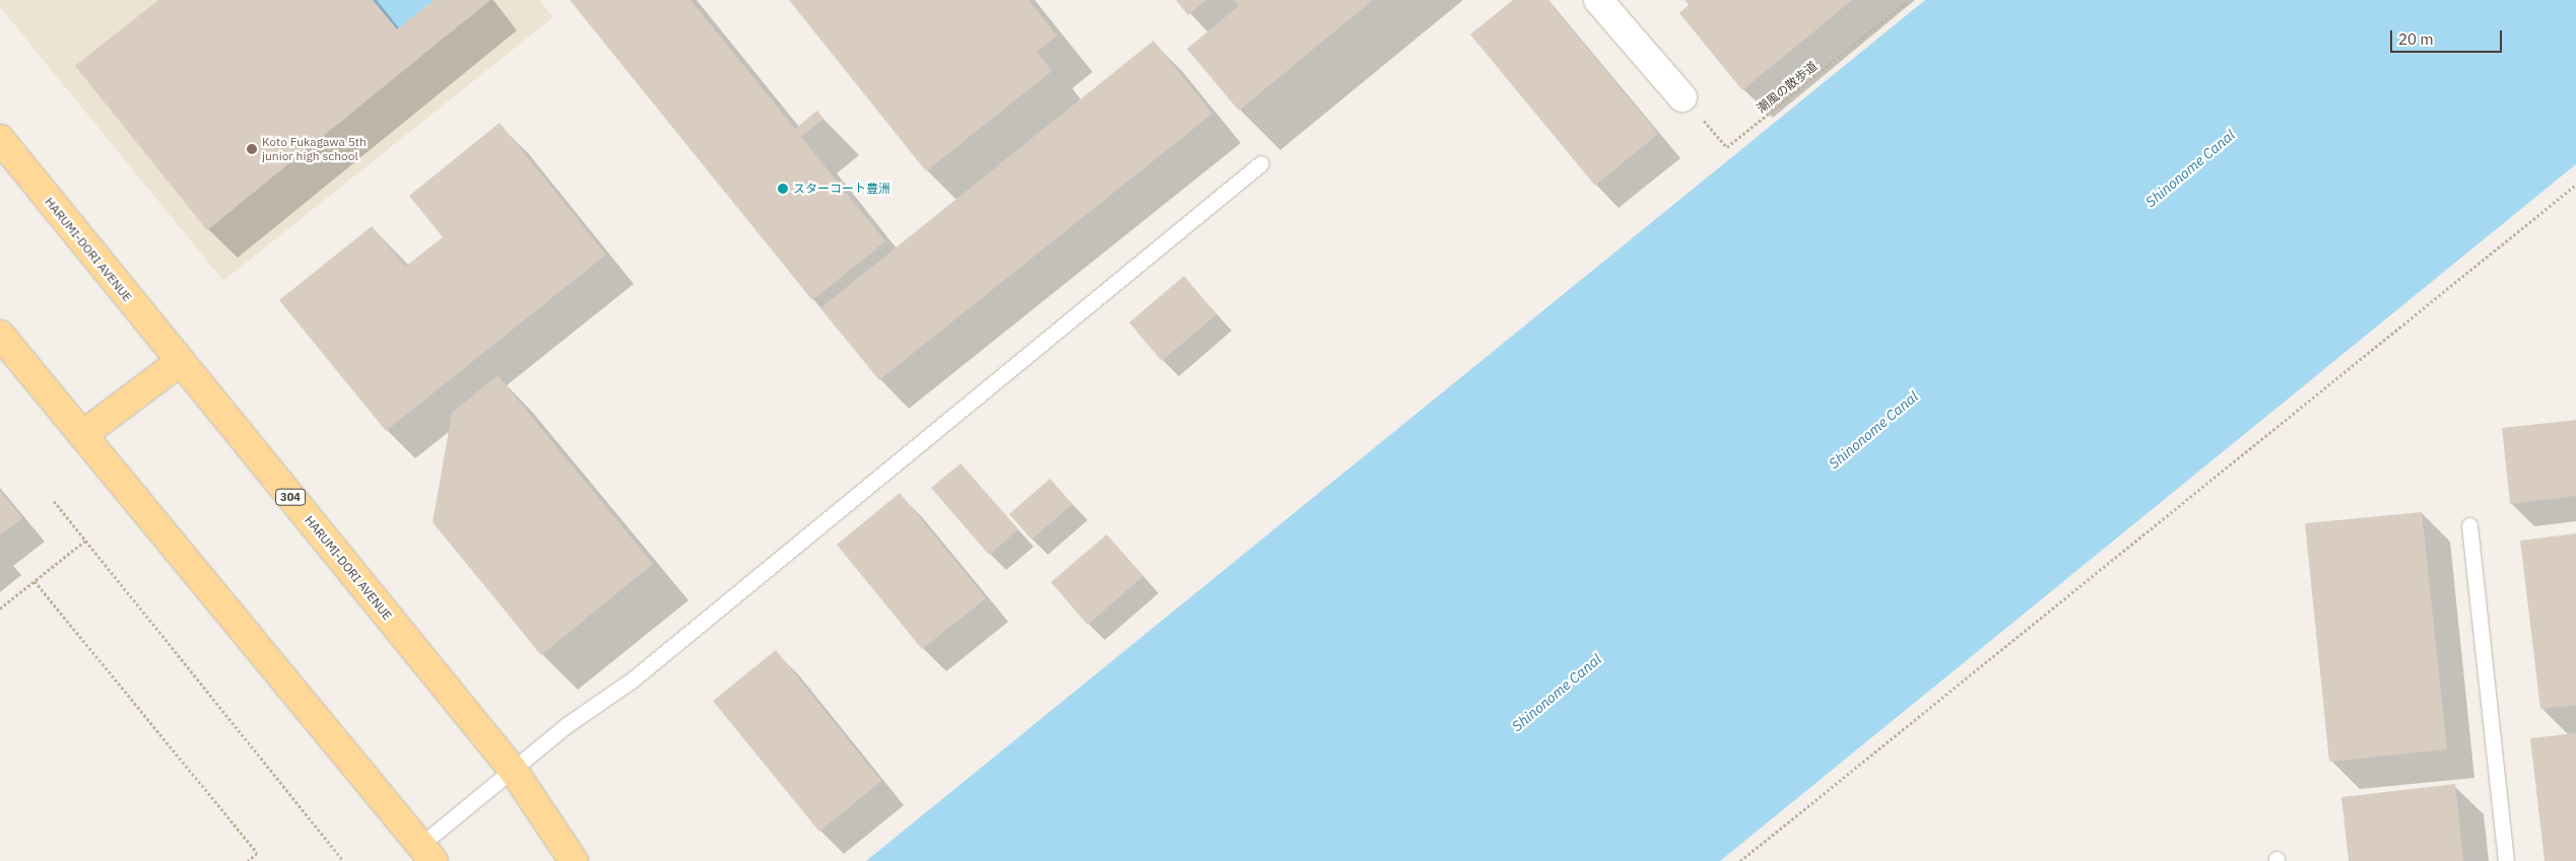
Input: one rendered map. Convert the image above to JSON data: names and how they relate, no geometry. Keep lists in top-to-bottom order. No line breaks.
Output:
{"streets":{"main road":["HARUMI-DORI AVENUE","304"],"path":["潮風の散歩道"]},"water":["Shinonome Canal"],"places":["Koto Fukagawa 5th junior high school","スターコート豊洲"],"scale_bar":"20 m"}
